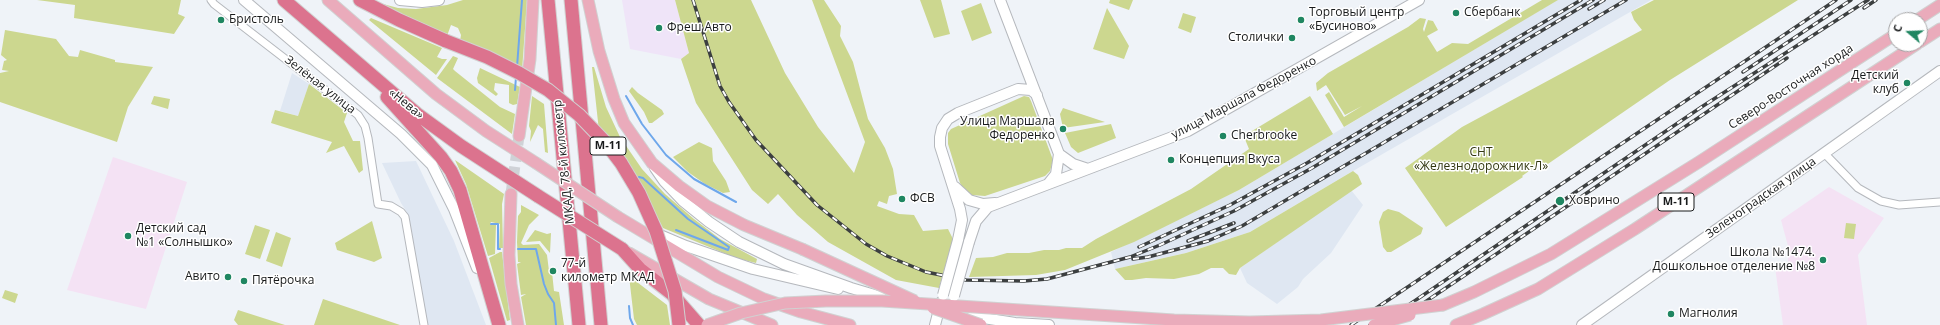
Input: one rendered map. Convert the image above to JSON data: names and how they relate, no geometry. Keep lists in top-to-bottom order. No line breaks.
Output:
{"streets":{"highway":["«Нева»","М-11","МКАД, 78-й километр"],"main road":["Северо-Восточная хорда"],"street":["Зелёная улица","улица Маршала Федоренко","Зеленоградская улица"]},"crossings":[["Северо-Восточная хорда","М-11"]],"parks":["СНТ «Железнодорожник-Л»"],"places":["Сбербанк","Бристоль","Торговый центр «Бусиново»","Фреш Авто","Столички","Детский клуб","Улица Маршала Федоренко","Cherbrooke","Концепция Вкуса","ФСВ","Ховрино","Детский сад №1 «Солнышко»","Школа №1474. Дошкольное отделение №8","77-й километр МКАД","Авито","Пятёрочка","Магнолия"],"north":"left"}
